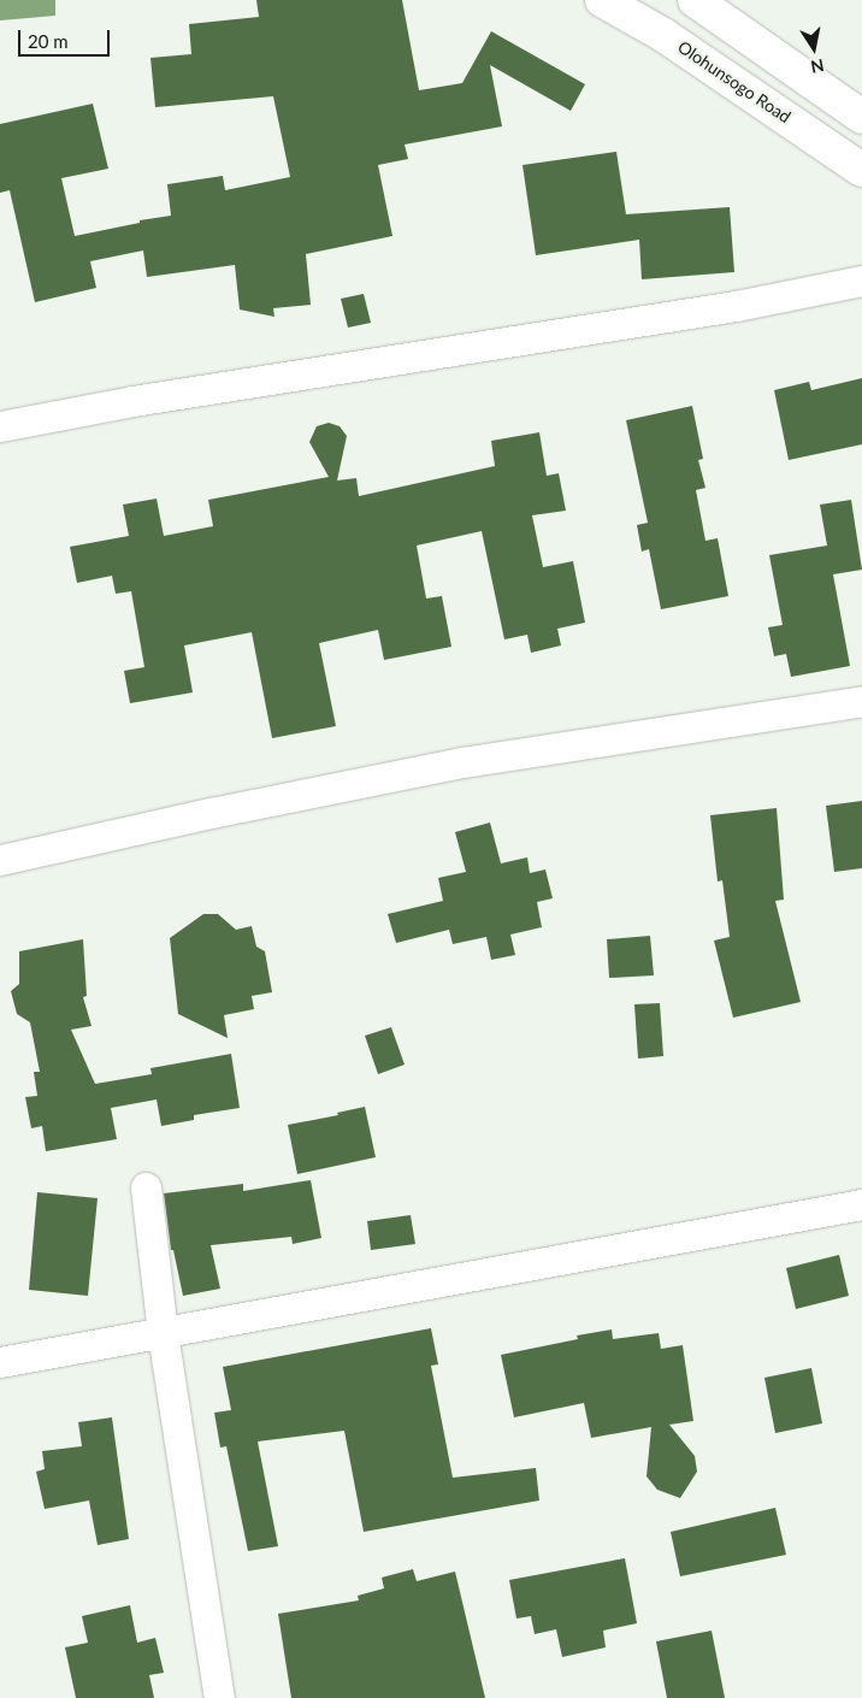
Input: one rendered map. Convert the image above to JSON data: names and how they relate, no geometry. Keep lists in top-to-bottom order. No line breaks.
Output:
{"streets":{"main road":["Olohunsogo Road"]},"scale_bar":"20 m","north":"bottom"}
